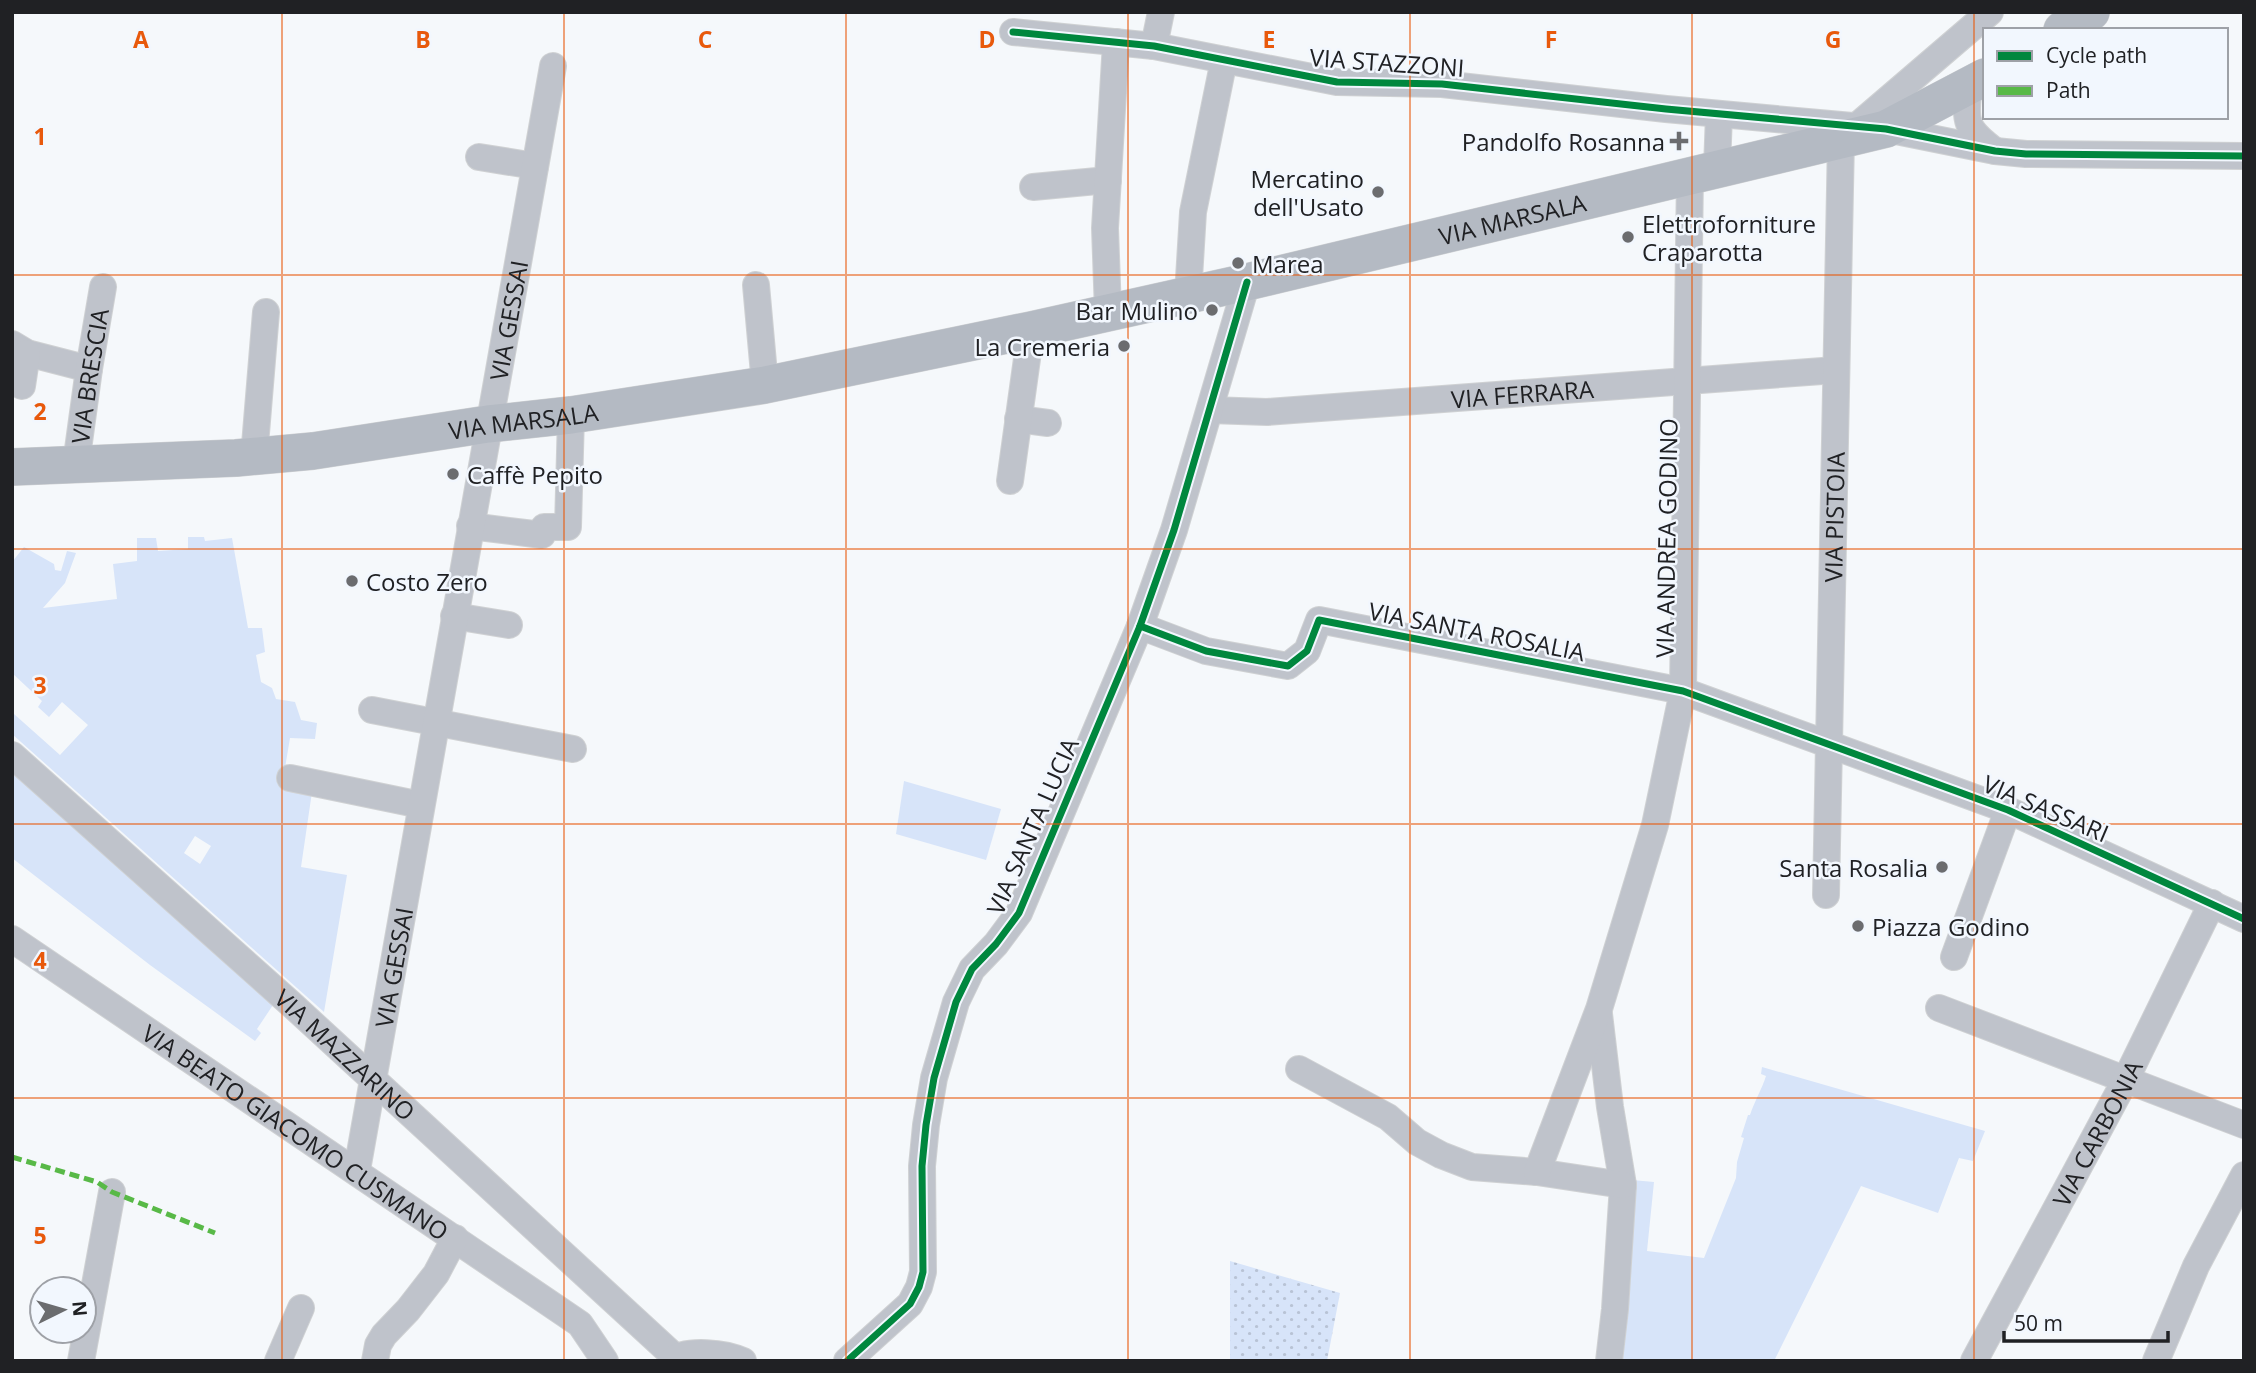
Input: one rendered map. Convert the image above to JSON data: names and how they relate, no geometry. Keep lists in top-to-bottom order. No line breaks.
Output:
{"streets":{"main road":["VIA MARSALA"],"street":["VIA STAZZONI","VIA GESSAI","VIA BRESCIA","VIA FERRARA","VIA PISTOIA","VIA ANDREA GODINO","VIA SANTA ROSALIA","VIA SASSARI","VIA SANTA LUCIA","VIA MAZZARINO","VIA BEATO GIACOMO CUSMANO","VIA CARBONIA"]},"crossings":[["VIA STAZZONI","VIA MARSALA"],["VIA STAZZONI","VIA PISTOIA"],["VIA MARSALA","VIA GESSAI"],["VIA MARSALA","VIA BRESCIA"],["VIA MARSALA","VIA PISTOIA"],["VIA MARSALA","VIA ANDREA GODINO"],["VIA MARSALA","VIA SANTA LUCIA"],["VIA GESSAI","VIA MAZZARINO"],["VIA GESSAI","VIA BEATO GIACOMO CUSMANO"],["VIA FERRARA","VIA PISTOIA"],["VIA FERRARA","VIA ANDREA GODINO"],["VIA FERRARA","VIA SANTA LUCIA"],["VIA PISTOIA","VIA SANTA ROSALIA"],["VIA PISTOIA","VIA SASSARI"],["VIA ANDREA GODINO","VIA SANTA ROSALIA"],["VIA SANTA ROSALIA","VIA SASSARI"],["VIA SANTA ROSALIA","VIA SANTA LUCIA"],["VIA SASSARI","VIA CARBONIA"]],"places":{"health":["Pandolfo Rosanna"],"other":["Mercatino dell'Usato","Elettroforniture Craparotta","Marea","Bar Mulino","La Cremeria","Caffè Pepito","Costo Zero","Santa Rosalia","Piazza Godino"]},"legend":["Cycle path","Path"],"scale_bar":"50 m","north":"right","grid":{"columns":["A","B","C","D","E","F","G"],"rows":["1","2","3","4","5"]}}
